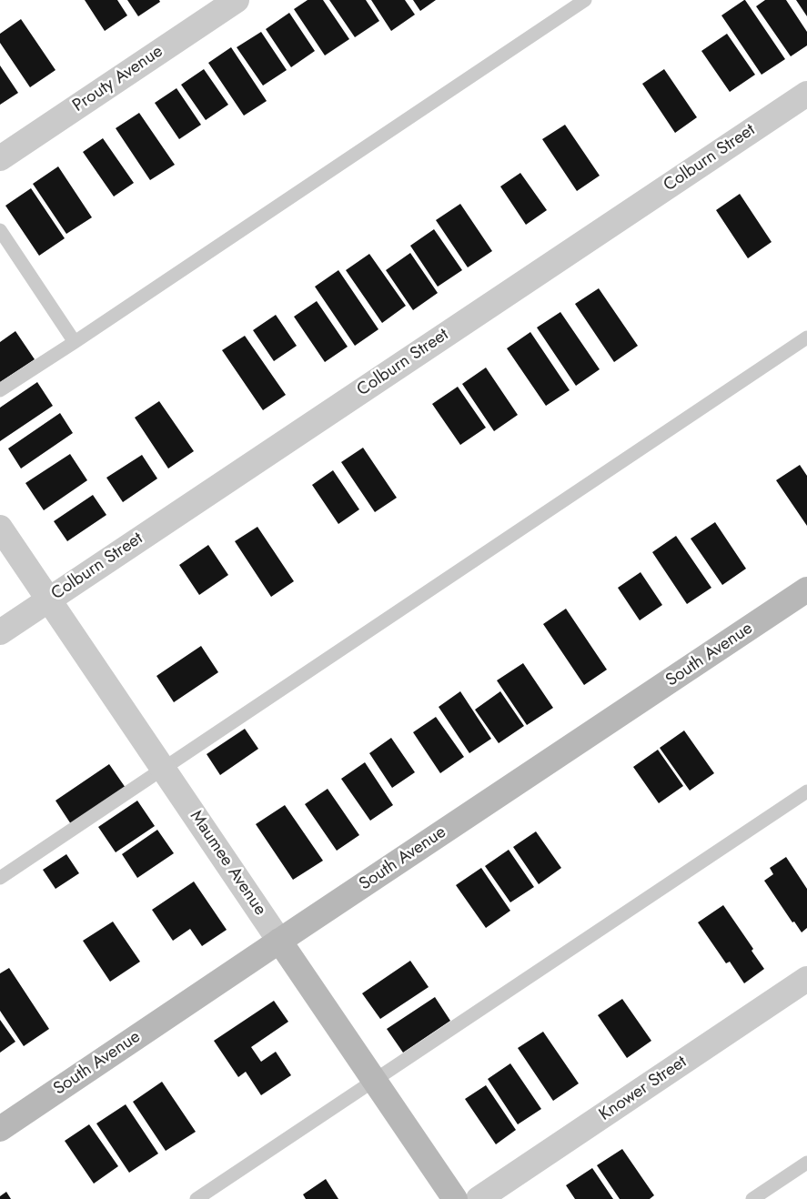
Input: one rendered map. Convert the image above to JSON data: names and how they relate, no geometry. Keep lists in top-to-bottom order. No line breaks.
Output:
{"streets":{"street":["Prouty Avenue","Colburn Street","South Avenue","Maumee Avenue","Knower Street"]},"crossings":[["Colburn Street","Maumee Avenue"],["South Avenue","Maumee Avenue"]]}
